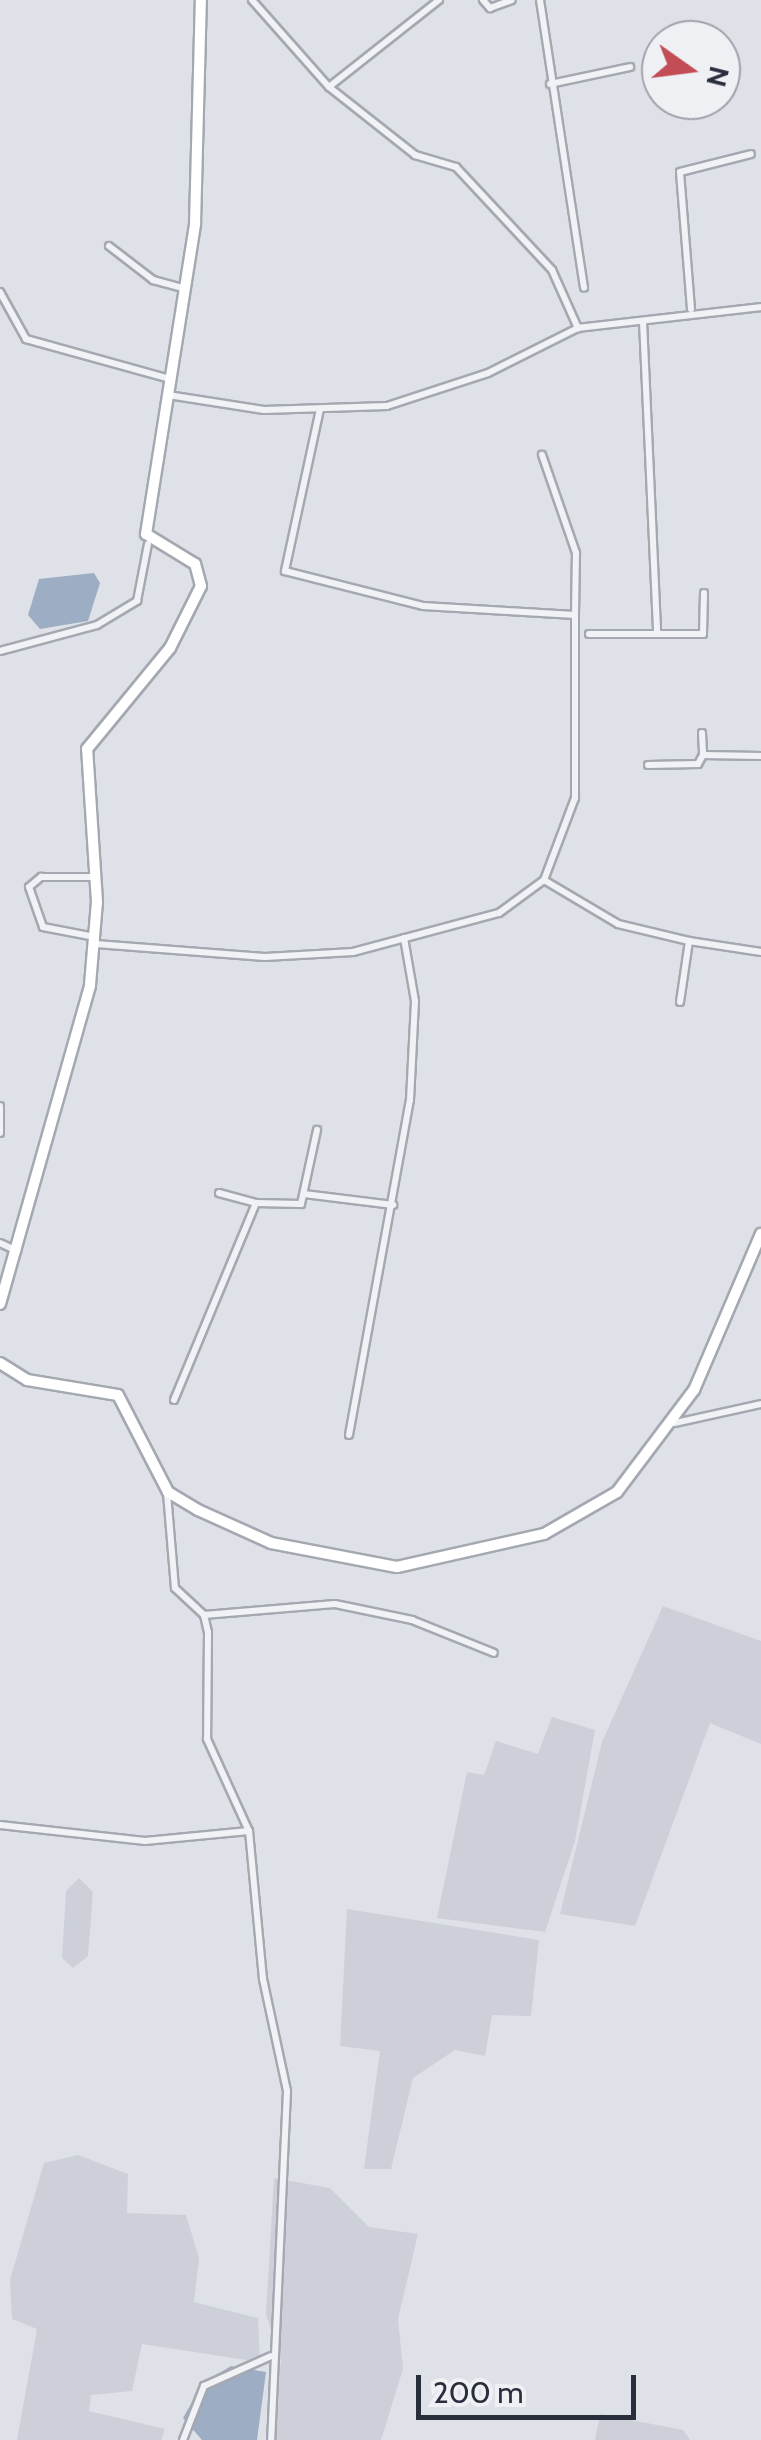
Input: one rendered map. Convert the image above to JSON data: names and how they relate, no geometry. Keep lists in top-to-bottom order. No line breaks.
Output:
{"scale_bar":"200 m","north":"right"}
